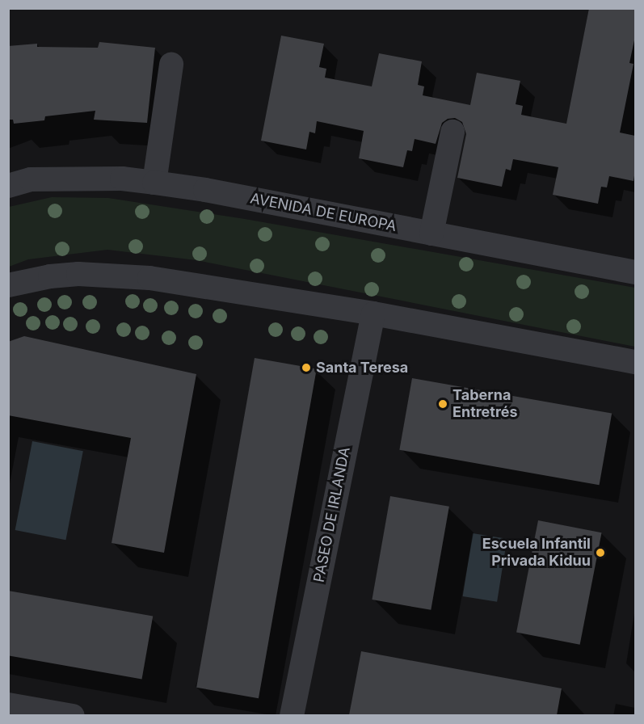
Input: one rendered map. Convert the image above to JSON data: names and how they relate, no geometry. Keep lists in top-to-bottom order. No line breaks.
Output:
{"streets":{"street":["AVENIDA DE EUROPA","PASEO DE IRLANDA"]},"places":["Santa Teresa","Taberna Entretrés","Escuela Infantil Privada Kiduu"]}
